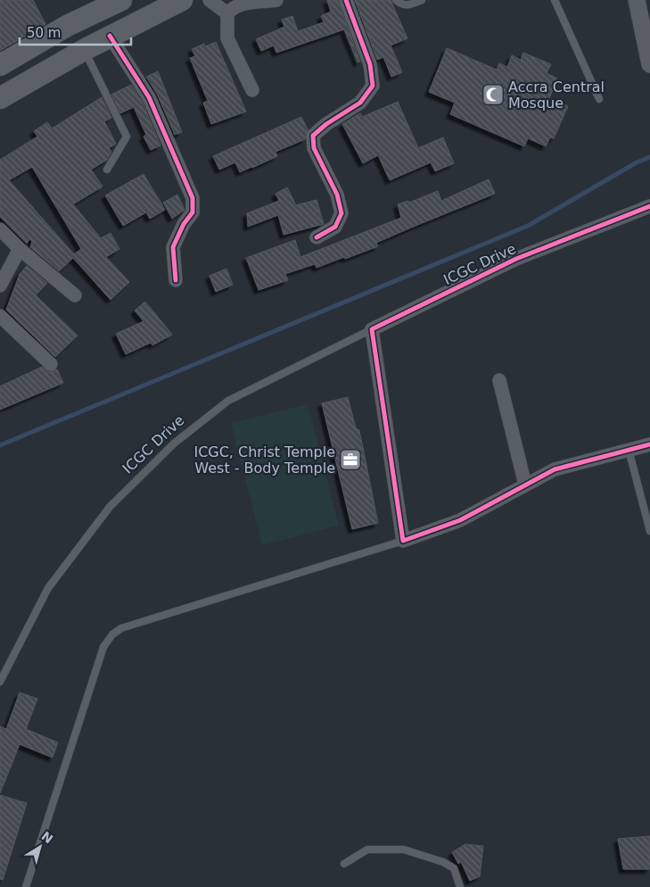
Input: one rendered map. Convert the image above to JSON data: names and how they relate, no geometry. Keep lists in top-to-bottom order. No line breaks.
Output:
{"streets":{"street":["ICGC Drive"]},"places":{"mosque":["Accra Central Mosque"],"office":["ICGC, Christ Temple West - Body Temple"]},"scale_bar":"50 m","north":"top right"}
